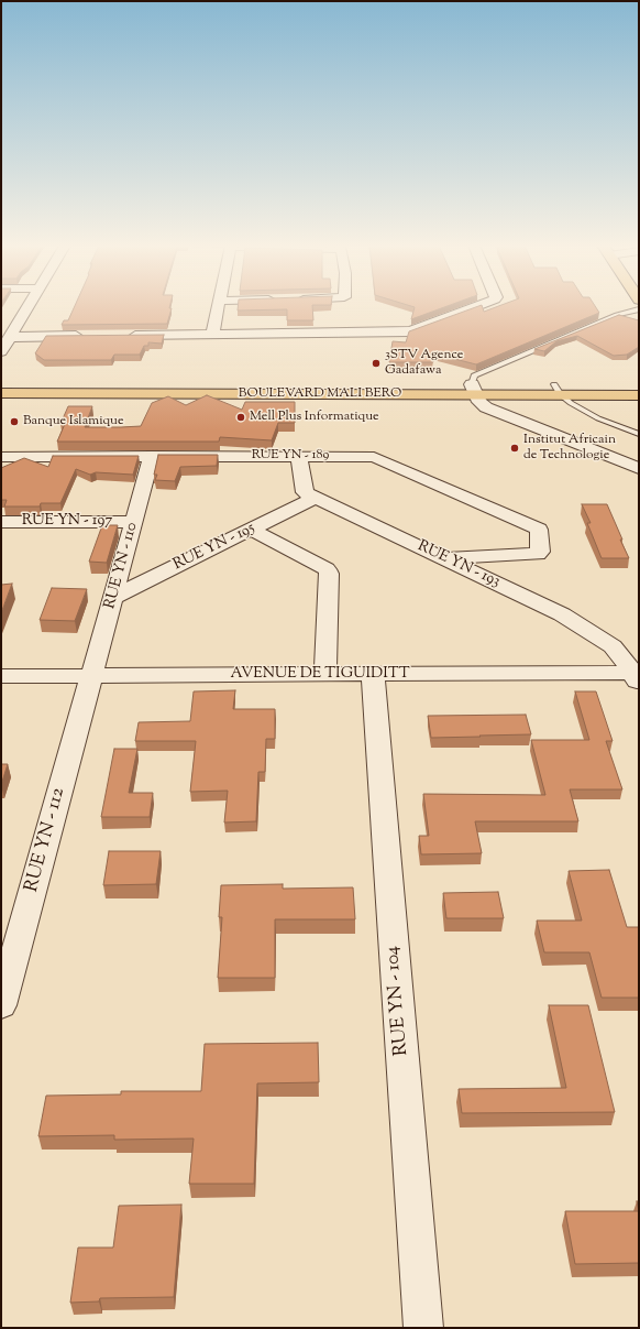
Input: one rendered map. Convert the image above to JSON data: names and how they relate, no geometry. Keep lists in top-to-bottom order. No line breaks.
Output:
{"streets":{"main road":["BOULEVARD MALI BERO"],"street":["RUE YN - 189","RUE YN - 197","RUE YN - 195","RUE YN - 193","RUE YN - 110","AVENUE DE TIGUIDITT","RUE YN - 112","RUE YN - 104"]},"crossings":[["RUE YN - 189","RUE YN - 193"],["RUE YN - 189","RUE YN - 110"],["RUE YN - 197","RUE YN - 110"],["RUE YN - 195","RUE YN - 193"],["RUE YN - 195","RUE YN - 110"],["RUE YN - 193","AVENUE DE TIGUIDITT"],["RUE YN - 110","AVENUE DE TIGUIDITT"],["RUE YN - 110","RUE YN - 112"],["AVENUE DE TIGUIDITT","RUE YN - 112"],["AVENUE DE TIGUIDITT","RUE YN - 104"]],"places":["3STV Agence Gadafawa","Mell Plus Informatique","Banque Islamique","Institut Africain de Technologie"]}
